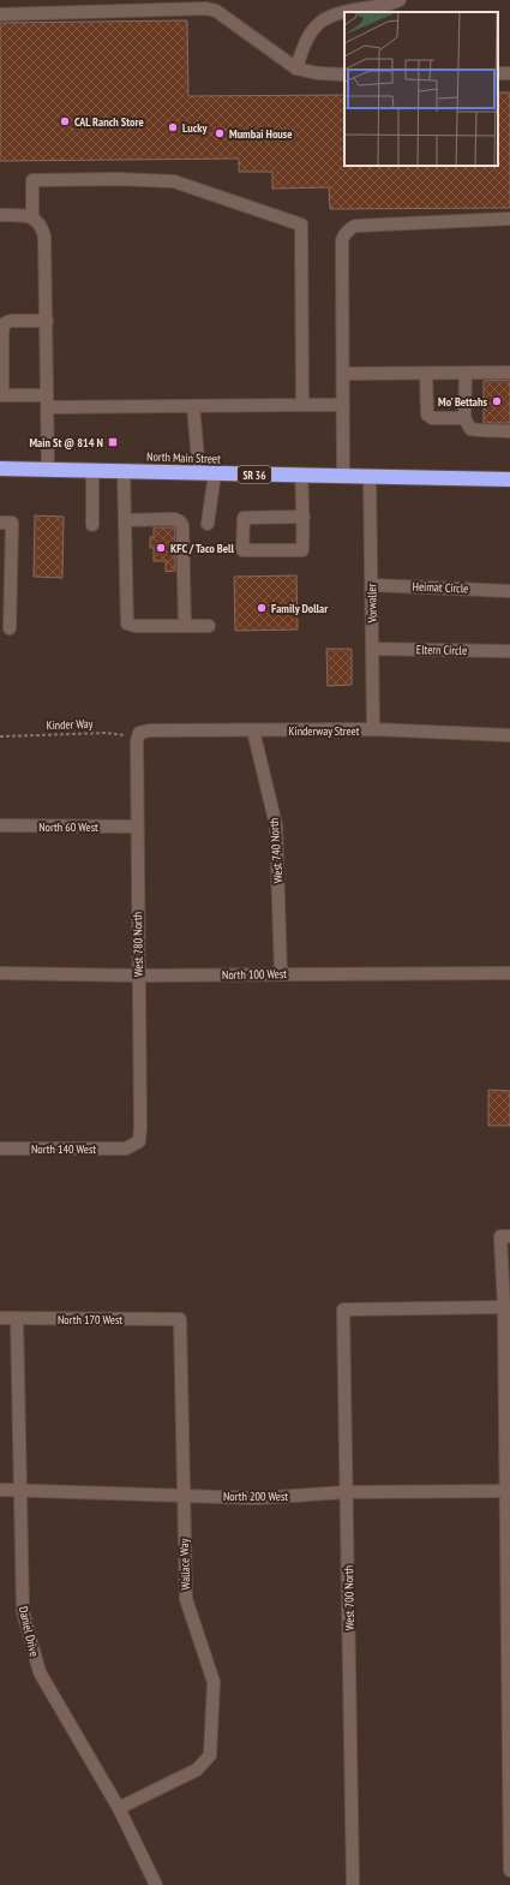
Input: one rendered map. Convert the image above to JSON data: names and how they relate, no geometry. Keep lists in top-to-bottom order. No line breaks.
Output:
{"streets":{"highway":["North Main Street","SR 36"],"street":["Heimat Circle","Vorwaller","Eltern Circle","Kinderway Street","North 60 West","West 740 North","West 780 North","North 100 West","North 140 West","North 170 West","North 200 West","Wallace Way","West 700 North","Daniel Drive"],"path":["Kinder Way"]},"crossings":[["North Main Street","Vorwaller"],["Heimat Circle","Vorwaller"],["Vorwaller","Eltern Circle"],["Vorwaller","Kinderway Street"],["Kinder Way","Kinderway Street"],["Kinder Way","West 780 North"],["Kinderway Street","West 740 North"],["Kinderway Street","West 780 North"],["North 60 West","West 780 North"],["West 740 North","North 100 West"],["West 780 North","North 100 West"],["West 780 North","North 140 West"],["North 170 West","Wallace Way"],["North 170 West","Daniel Drive"],["North 200 West","Wallace Way"],["North 200 West","West 700 North"],["North 200 West","Daniel Drive"],["Wallace Way","Daniel Drive"]],"places":{"other":["CAL Ranch Store","Lucky","Mumbai House","Mo' Bettahs","KFC / Taco Bell","Family Dollar"],"transit":["Main St @ 814 N"]}}
